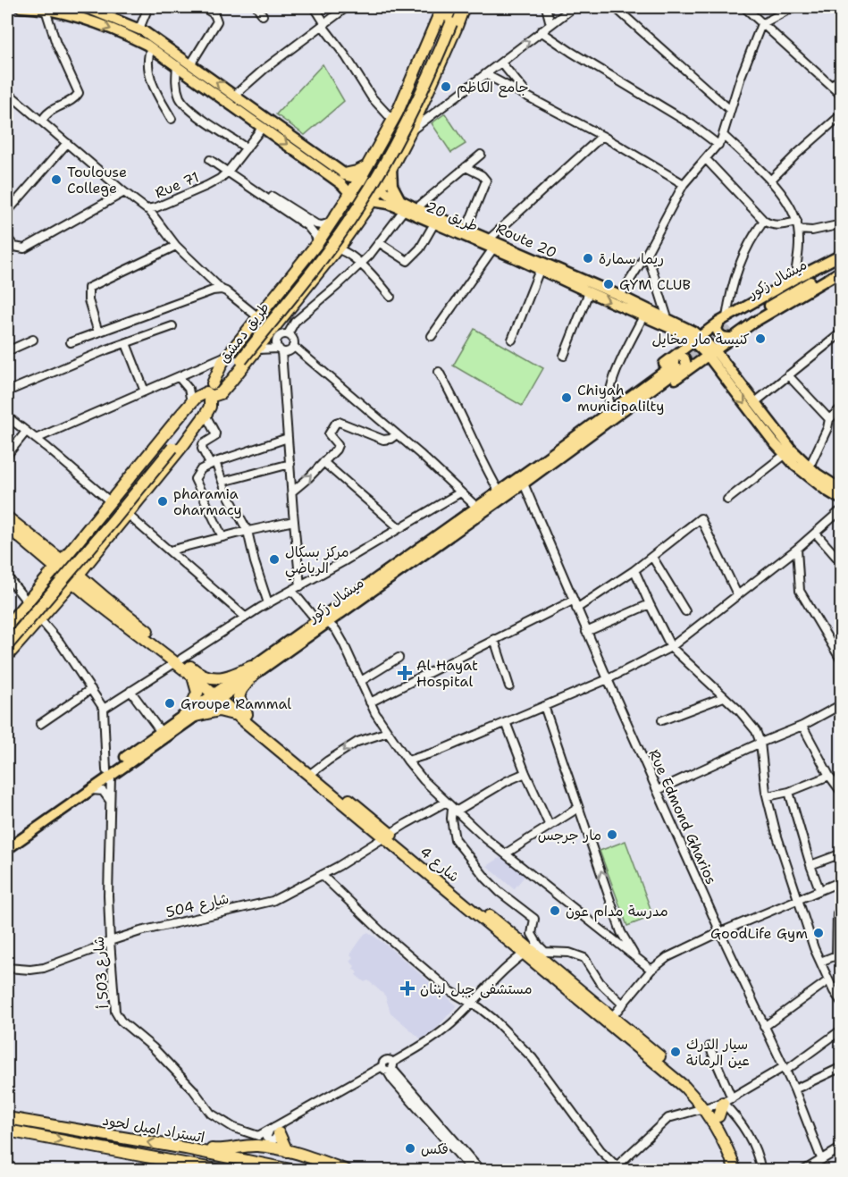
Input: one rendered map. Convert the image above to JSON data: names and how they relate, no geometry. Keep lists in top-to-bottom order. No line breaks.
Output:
{"streets":{"highway":["طريق دمشق","شارع 4","اتستراد اميل لحود"],"main road":["طريق 20","Route 20","ميشال زكور"],"street":["Rue 71","Rue Edmond Gharios","شارع 504","شارع 503 أ"]},"crossings":[["Rue 71","طريق 20"],["طريق 20","Route 20"],["ميشال زكور","Rue Edmond Gharios"],["ميشال زكور","شارع 4"],["ميشال زكور","شارع 503 أ"],["شارع 4","شارع 504"],["شارع 504","شارع 503 أ"]],"places":{"other":["جامع الكاظم","Toulouse College","ريما سمارة","GYM CLUB","كنيسة مار مخايل","Chiyah municipalilty","pharamia oharmacy","مركز بسكال الرياضي","Groupe Rammal","مار جرجس","مدرسة مدام عون","GoodLife Gym","سيار الدرك عين الرمانة","فكس"],"health":["Al Hayat Hospital","مستشفى جبل لبنان"]}}
